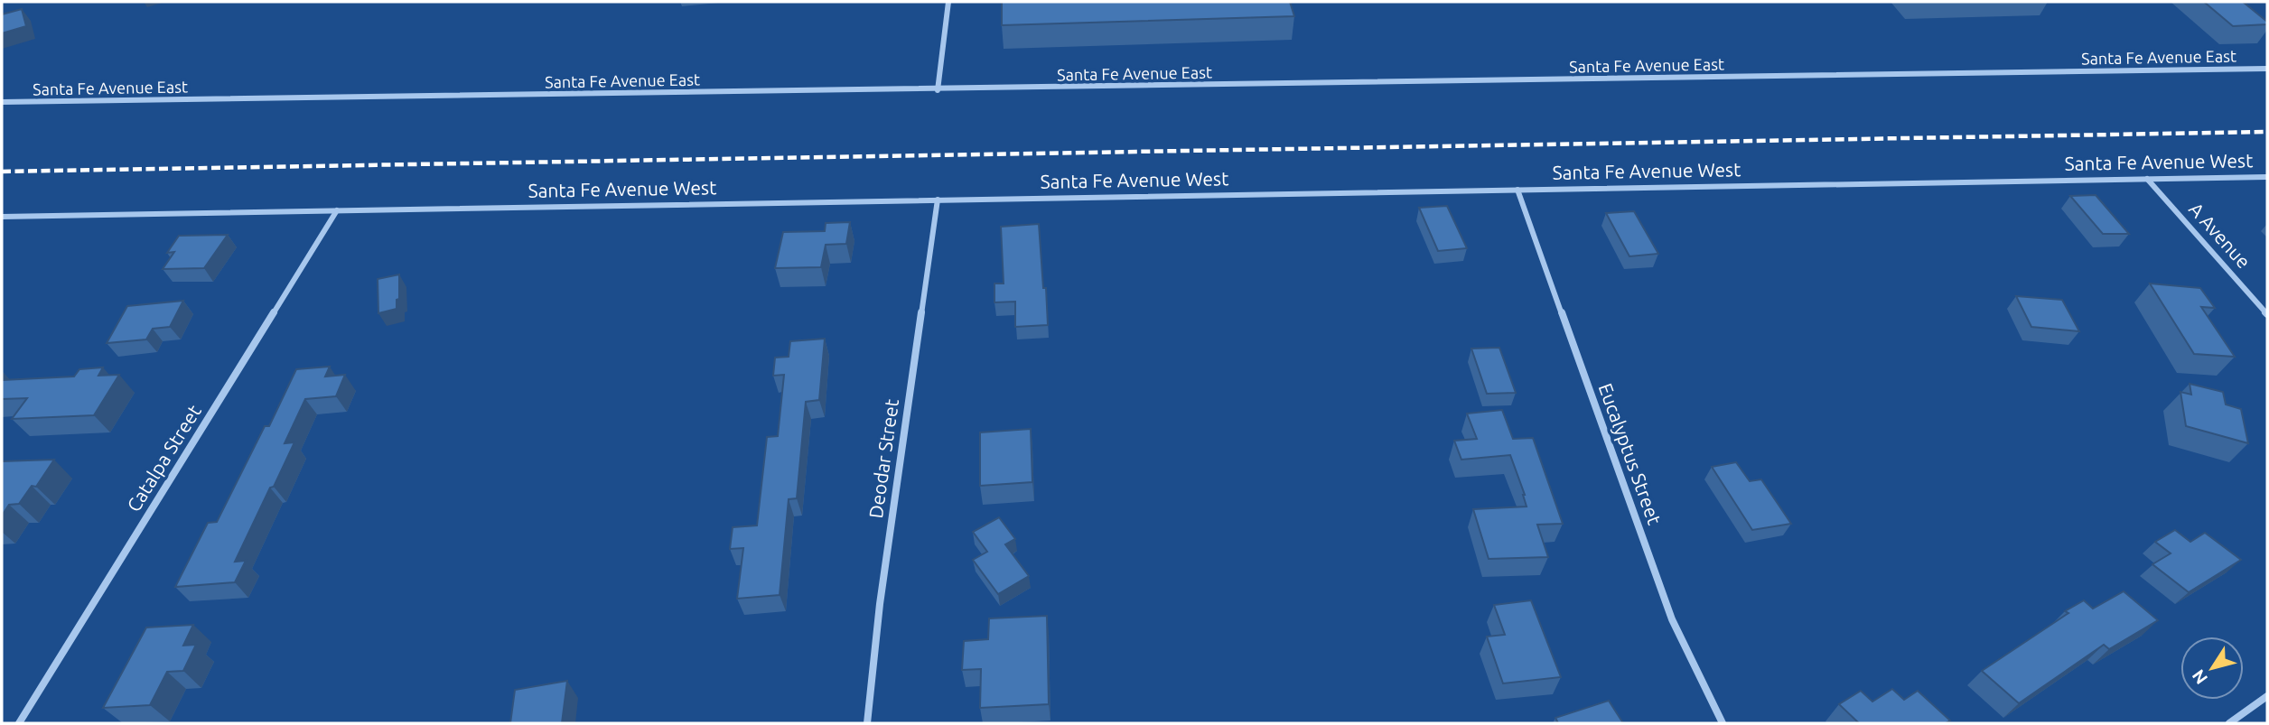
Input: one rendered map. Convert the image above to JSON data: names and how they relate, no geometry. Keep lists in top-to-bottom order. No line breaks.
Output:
{"streets":{"street":["Santa Fe Avenue East","Santa Fe Avenue West","A Avenue","Eucalyptus Street","Catalpa Street","Deodar Street"]},"crossings":[["Santa Fe Avenue West","A Avenue"],["Santa Fe Avenue West","Eucalyptus Street"],["Santa Fe Avenue West","Catalpa Street"],["Santa Fe Avenue West","Deodar Street"]],"north":"bottom left"}
